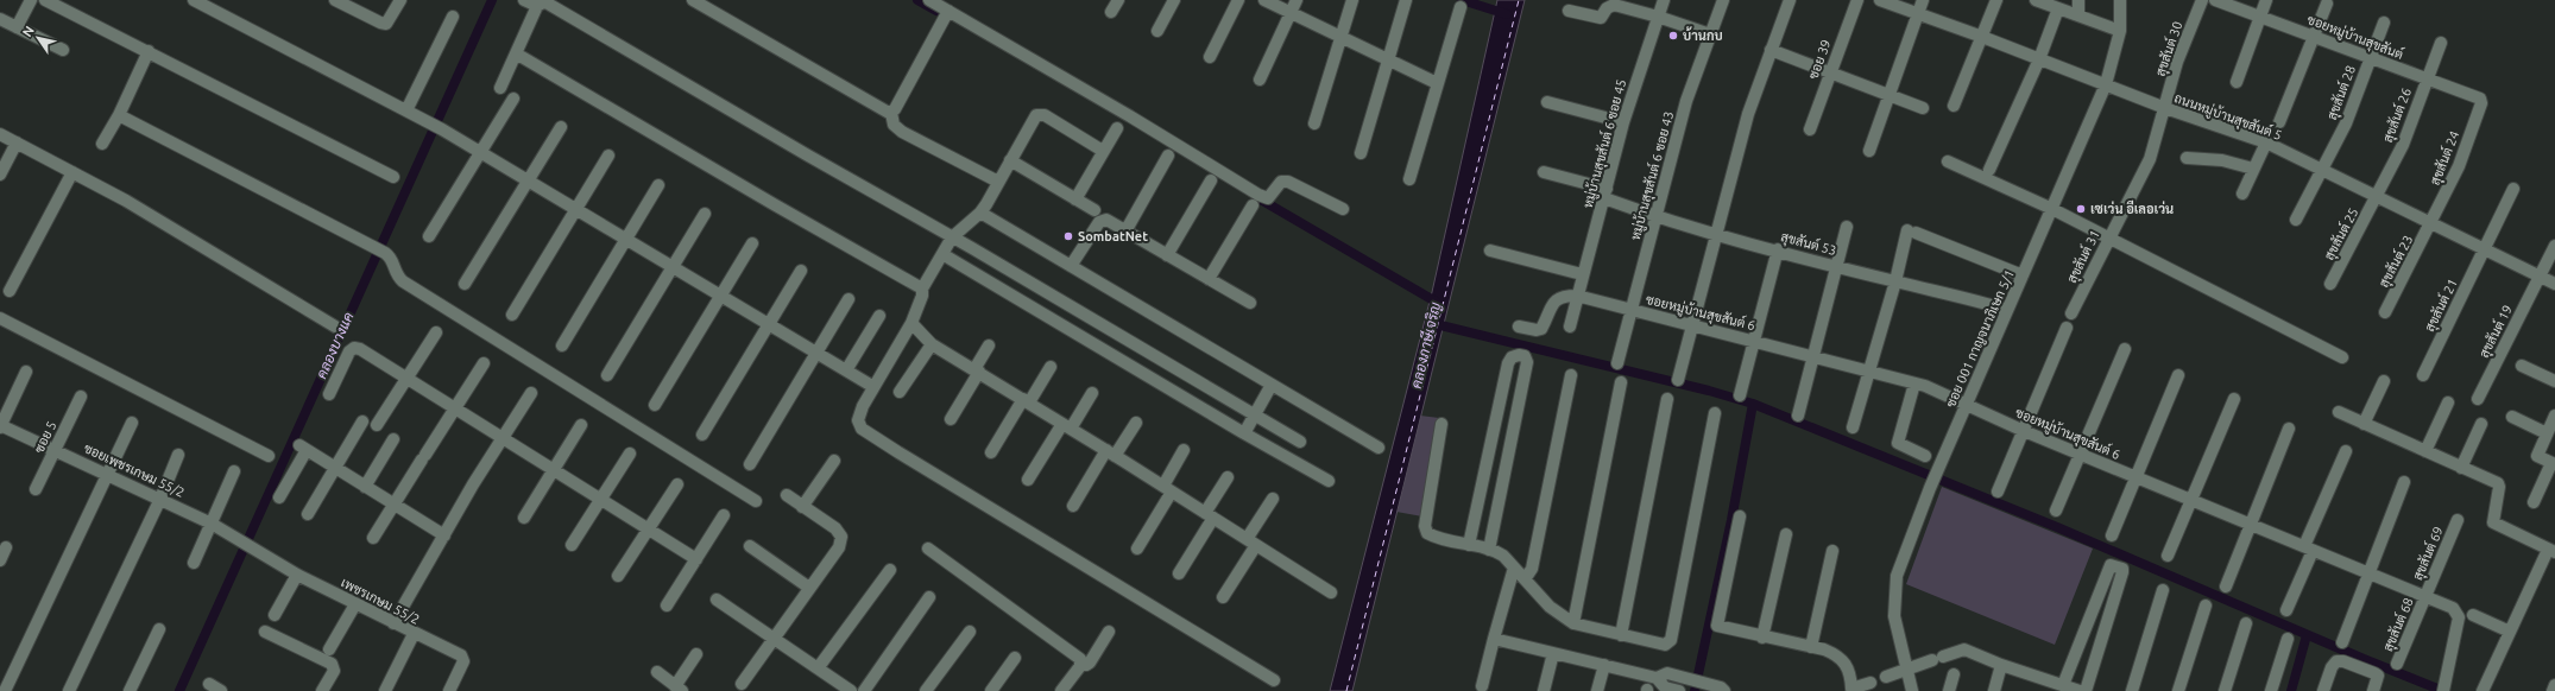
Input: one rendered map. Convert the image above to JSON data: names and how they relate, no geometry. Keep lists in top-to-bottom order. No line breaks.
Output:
{"streets":{"street":["ซอยหมู่บ้านสุขสันต์","สุขสันต์ 30","ซอย 39","สุขสันต์ 28","สุขสันต์ 26","ถนนหมู่บ้านสุขสันต์ 5","หมู่บ้านสุขสันต์ 6 ซอย 45","สุขสันต์ 24","หมู่บ้านสุขสันต์ 6 ซอย 43","สุขสันต์ 25","สุขสันต์ 53","สุขสันต์ 31","สุขสันต์ 23","สุขสันต์ 21","ซอยหมู่บ้านสุขสันต์ 6","สุขสันต์ 19","ซอย 001 กาญจนาภิเษก 5/1","ซอย 5","ซอยเพชรเกษม 55/2","สุขสันต์ 69","เพชรเกษม 55/2","สุขสันต์ 68"]},"crossings":[["ซอยหมู่บ้านสุขสันต์","สุขสันต์ 28"],["ซอยหมู่บ้านสุขสันต์","สุขสันต์ 26"],["ซอยหมู่บ้านสุขสันต์","สุขสันต์ 24"],["สุขสันต์ 30","ถนนหมู่บ้านสุขสันต์ 5"],["สุขสันต์ 30","สุขสันต์ 31"],["สุขสันต์ 28","ถนนหมู่บ้านสุขสันต์ 5"],["สุขสันต์ 26","ถนนหมู่บ้านสุขสันต์ 5"],["สุขสันต์ 26","สุขสันต์ 25"],["ถนนหมู่บ้านสุขสันต์ 5","สุขสันต์ 24"],["ถนนหมู่บ้านสุขสันต์ 5","สุขสันต์ 25"],["ถนนหมู่บ้านสุขสันต์ 5","สุขสันต์ 31"],["ถนนหมู่บ้านสุขสันต์ 5","สุขสันต์ 23"],["ถนนหมู่บ้านสุขสันต์ 5","สุขสันต์ 21"],["ถนนหมู่บ้านสุขสันต์ 5","สุขสันต์ 19"],["ถนนหมู่บ้านสุขสันต์ 5","ซอย 001 กาญจนาภิเษก 5/1"],["หมู่บ้านสุขสันต์ 6 ซอย 45","สุขสันต์ 53"],["หมู่บ้านสุขสันต์ 6 ซอย 45","ซอยหมู่บ้านสุขสันต์ 6"],["สุขสันต์ 24","สุขสันต์ 23"],["หมู่บ้านสุขสันต์ 6 ซอย 43","สุขสันต์ 53"],["หมู่บ้านสุขสันต์ 6 ซอย 43","ซอยหมู่บ้านสุขสันต์ 6"],["สุขสันต์ 53","ซอย 001 กาญจนาภิเษก 5/1"],["ซอยหมู่บ้านสุขสันต์ 6","ซอย 001 กาญจนาภิเษก 5/1"],["ซอยหมู่บ้านสุขสันต์ 6","สุขสันต์ 69"],["ซอยหมู่บ้านสุขสันต์ 6","สุขสันต์ 68"],["ซอย 5","ซอยเพชรเกษม 55/2"],["ซอยเพชรเกษม 55/2","เพชรเกษม 55/2"],["สุขสันต์ 69","สุขสันต์ 68"]],"water":["คลองบางแค","คลองภาษีเจริญ"],"places":["บ้านกบ","เซเว่น อีเลอเว่น","SombatNet"],"north":"top left"}
